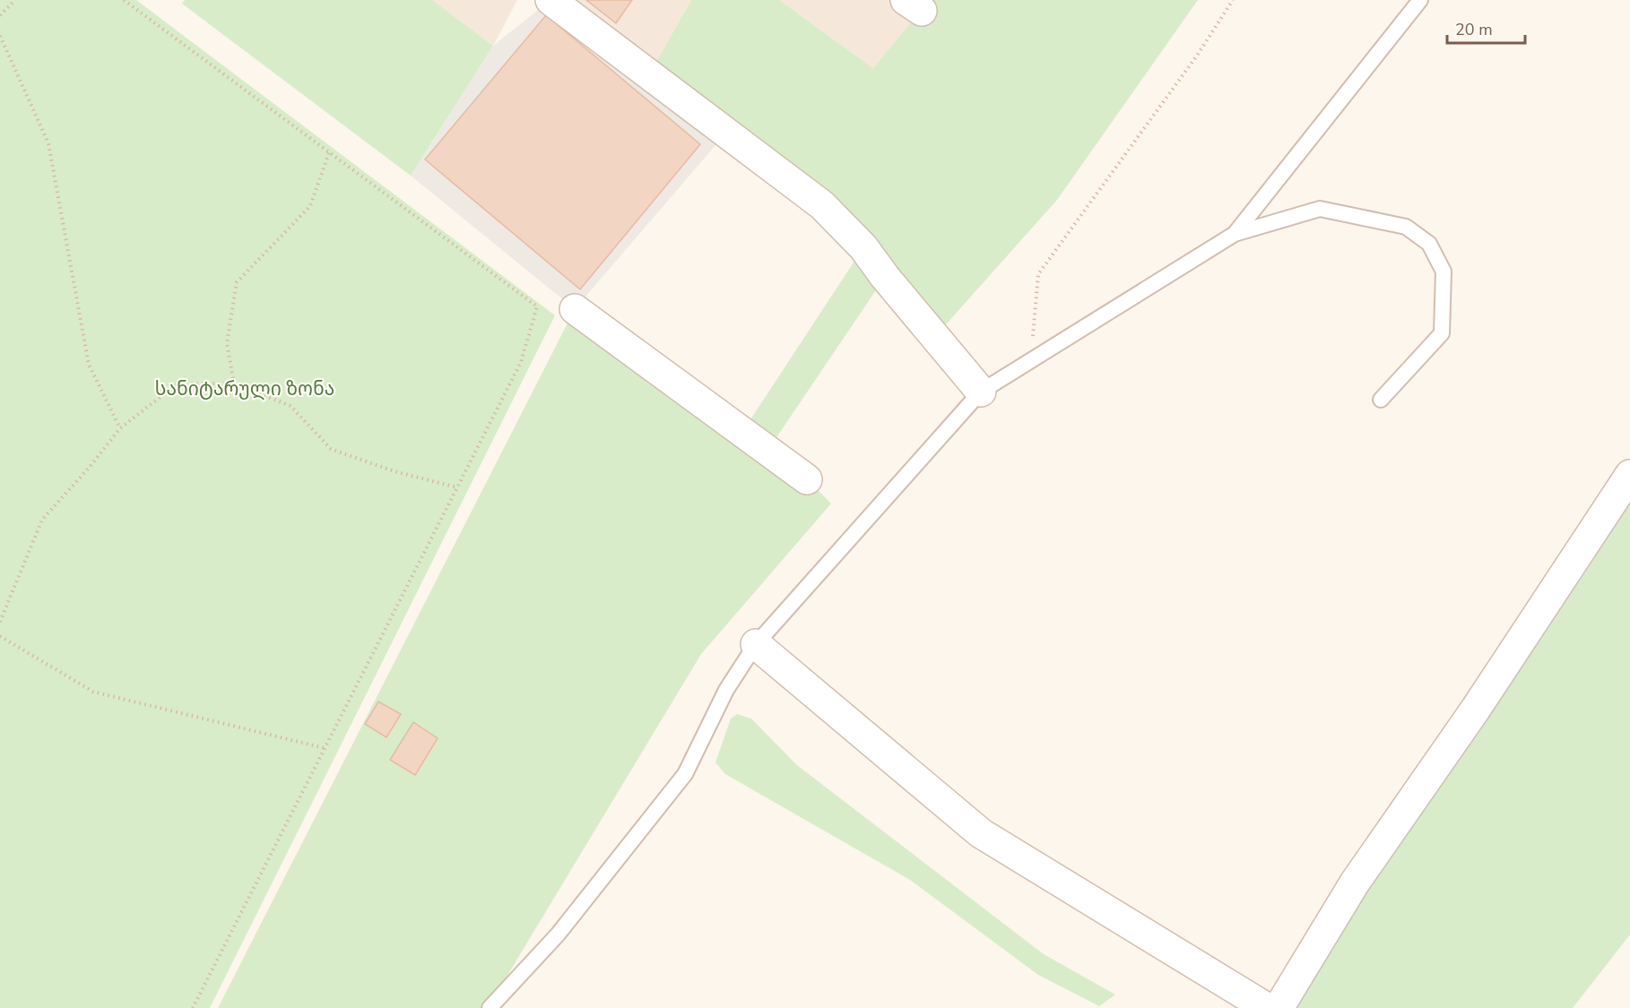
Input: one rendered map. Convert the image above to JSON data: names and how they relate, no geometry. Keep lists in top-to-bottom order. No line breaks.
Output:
{"parks":["სანიტარული ზონა"],"scale_bar":"20 m"}
